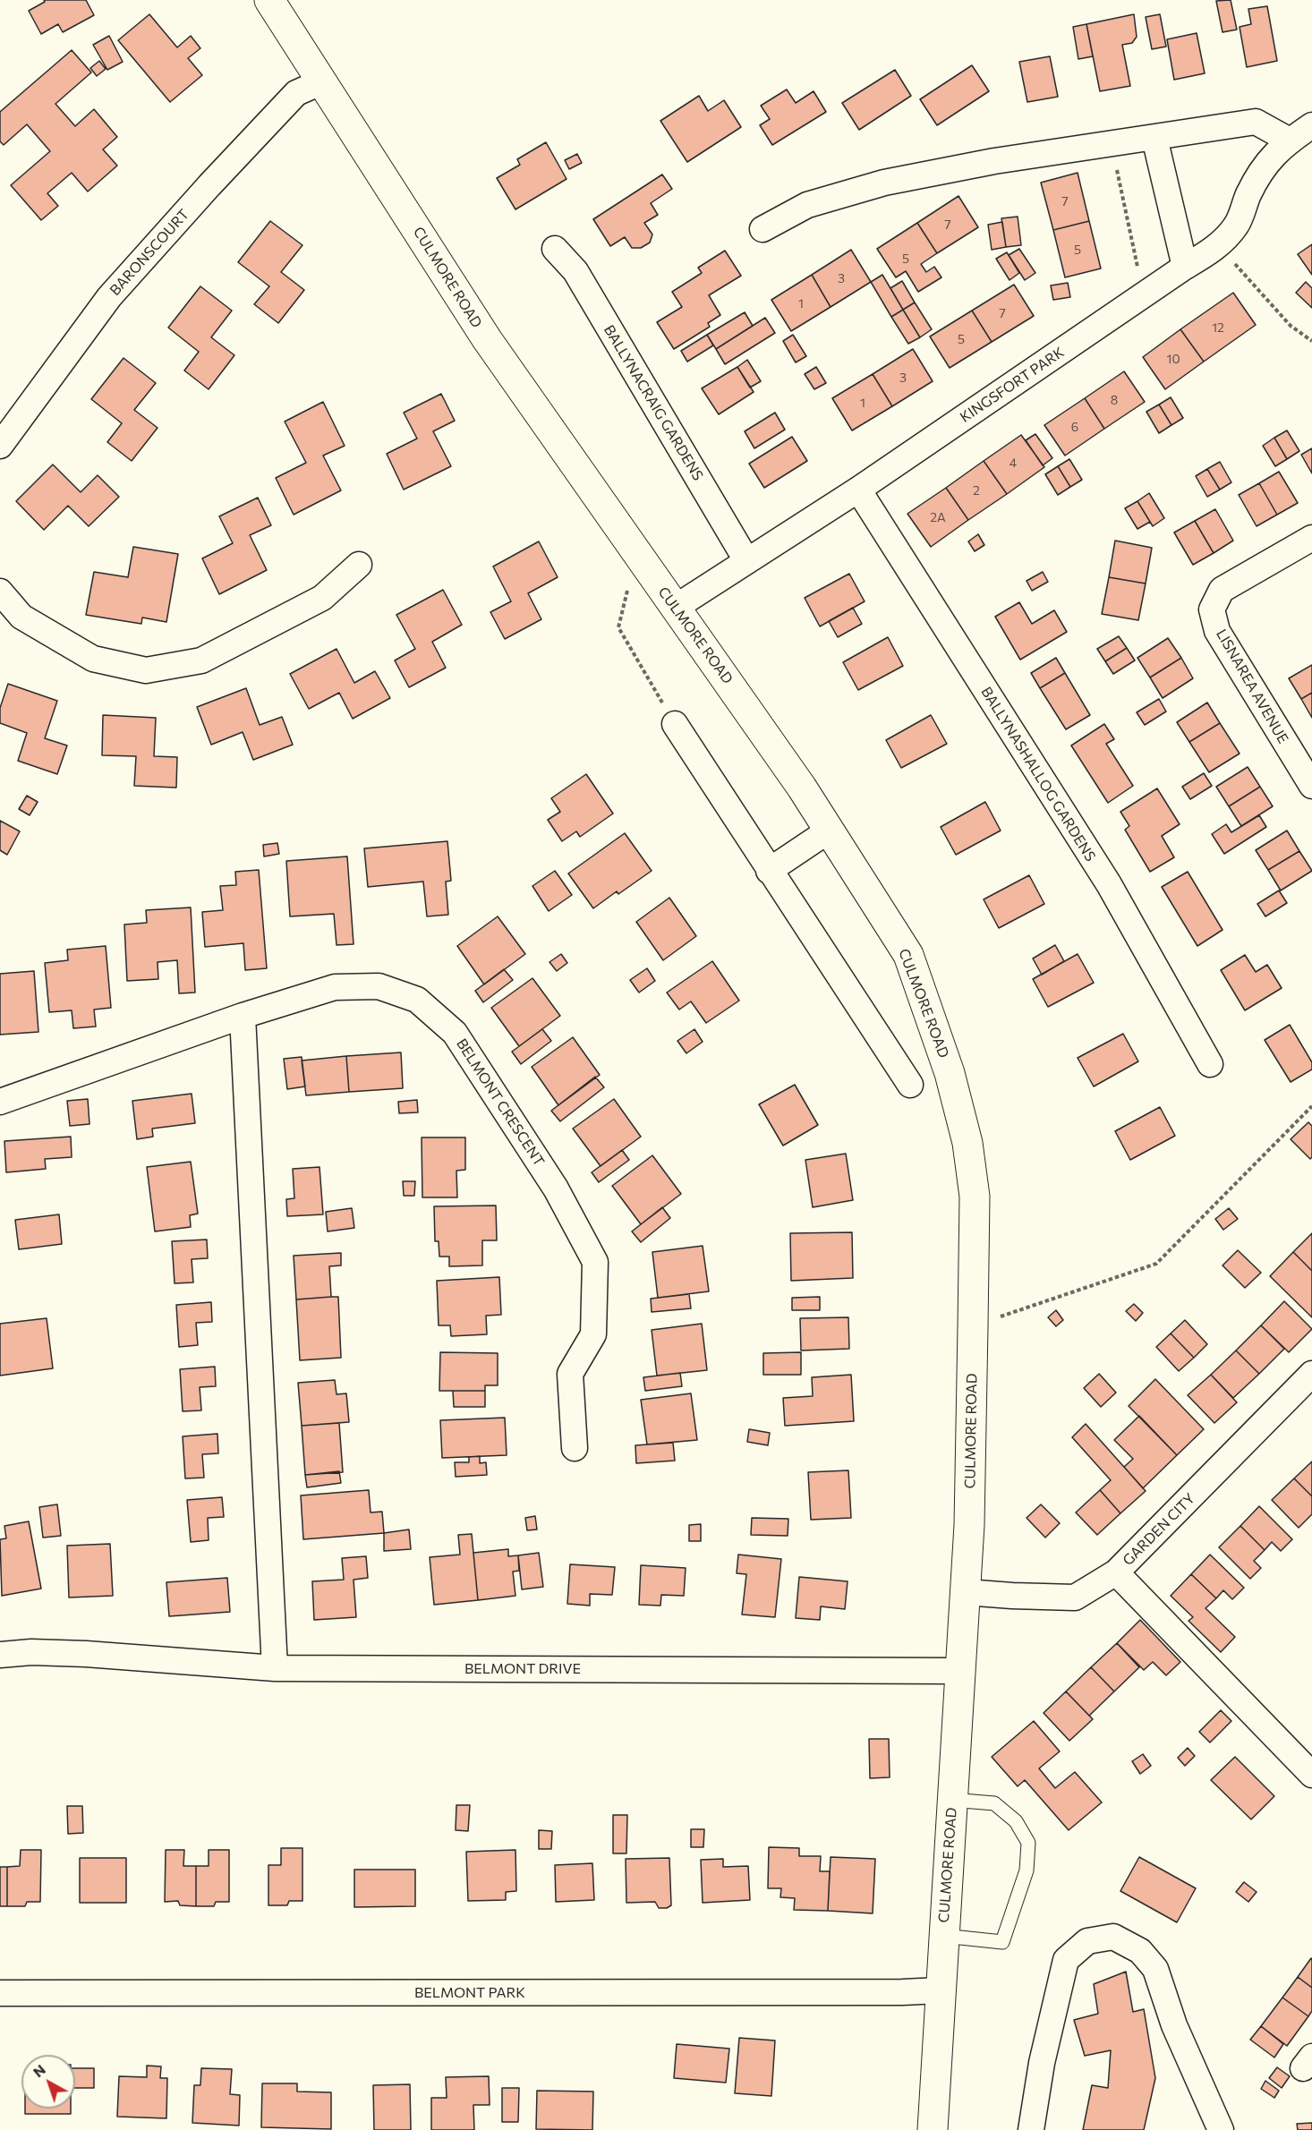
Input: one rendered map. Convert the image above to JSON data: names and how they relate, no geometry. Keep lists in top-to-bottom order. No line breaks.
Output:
{"streets":{"highway":["CULMORE ROAD"],"street":["BARONSCOURT","KINGSFORT PARK","BALLYNACRAIG GARDENS","LISNAREA AVENUE","BALLYNASHALLOG GARDENS","BELMONT CRESCENT","GARDEN CITY","BELMONT DRIVE","BELMONT PARK"]},"crossings":[["BARONSCOURT","CULMORE ROAD"],["CULMORE ROAD","KINGSFORT PARK"],["CULMORE ROAD","GARDEN CITY"],["CULMORE ROAD","BELMONT DRIVE"],["CULMORE ROAD","BELMONT PARK"],["KINGSFORT PARK","BALLYNACRAIG GARDENS"],["KINGSFORT PARK","BALLYNASHALLOG GARDENS"]],"house_numbers":["7","7","5","5","3","1","7","12","5","10","3","8","1","6","4","2","2A"],"north":"top left"}
